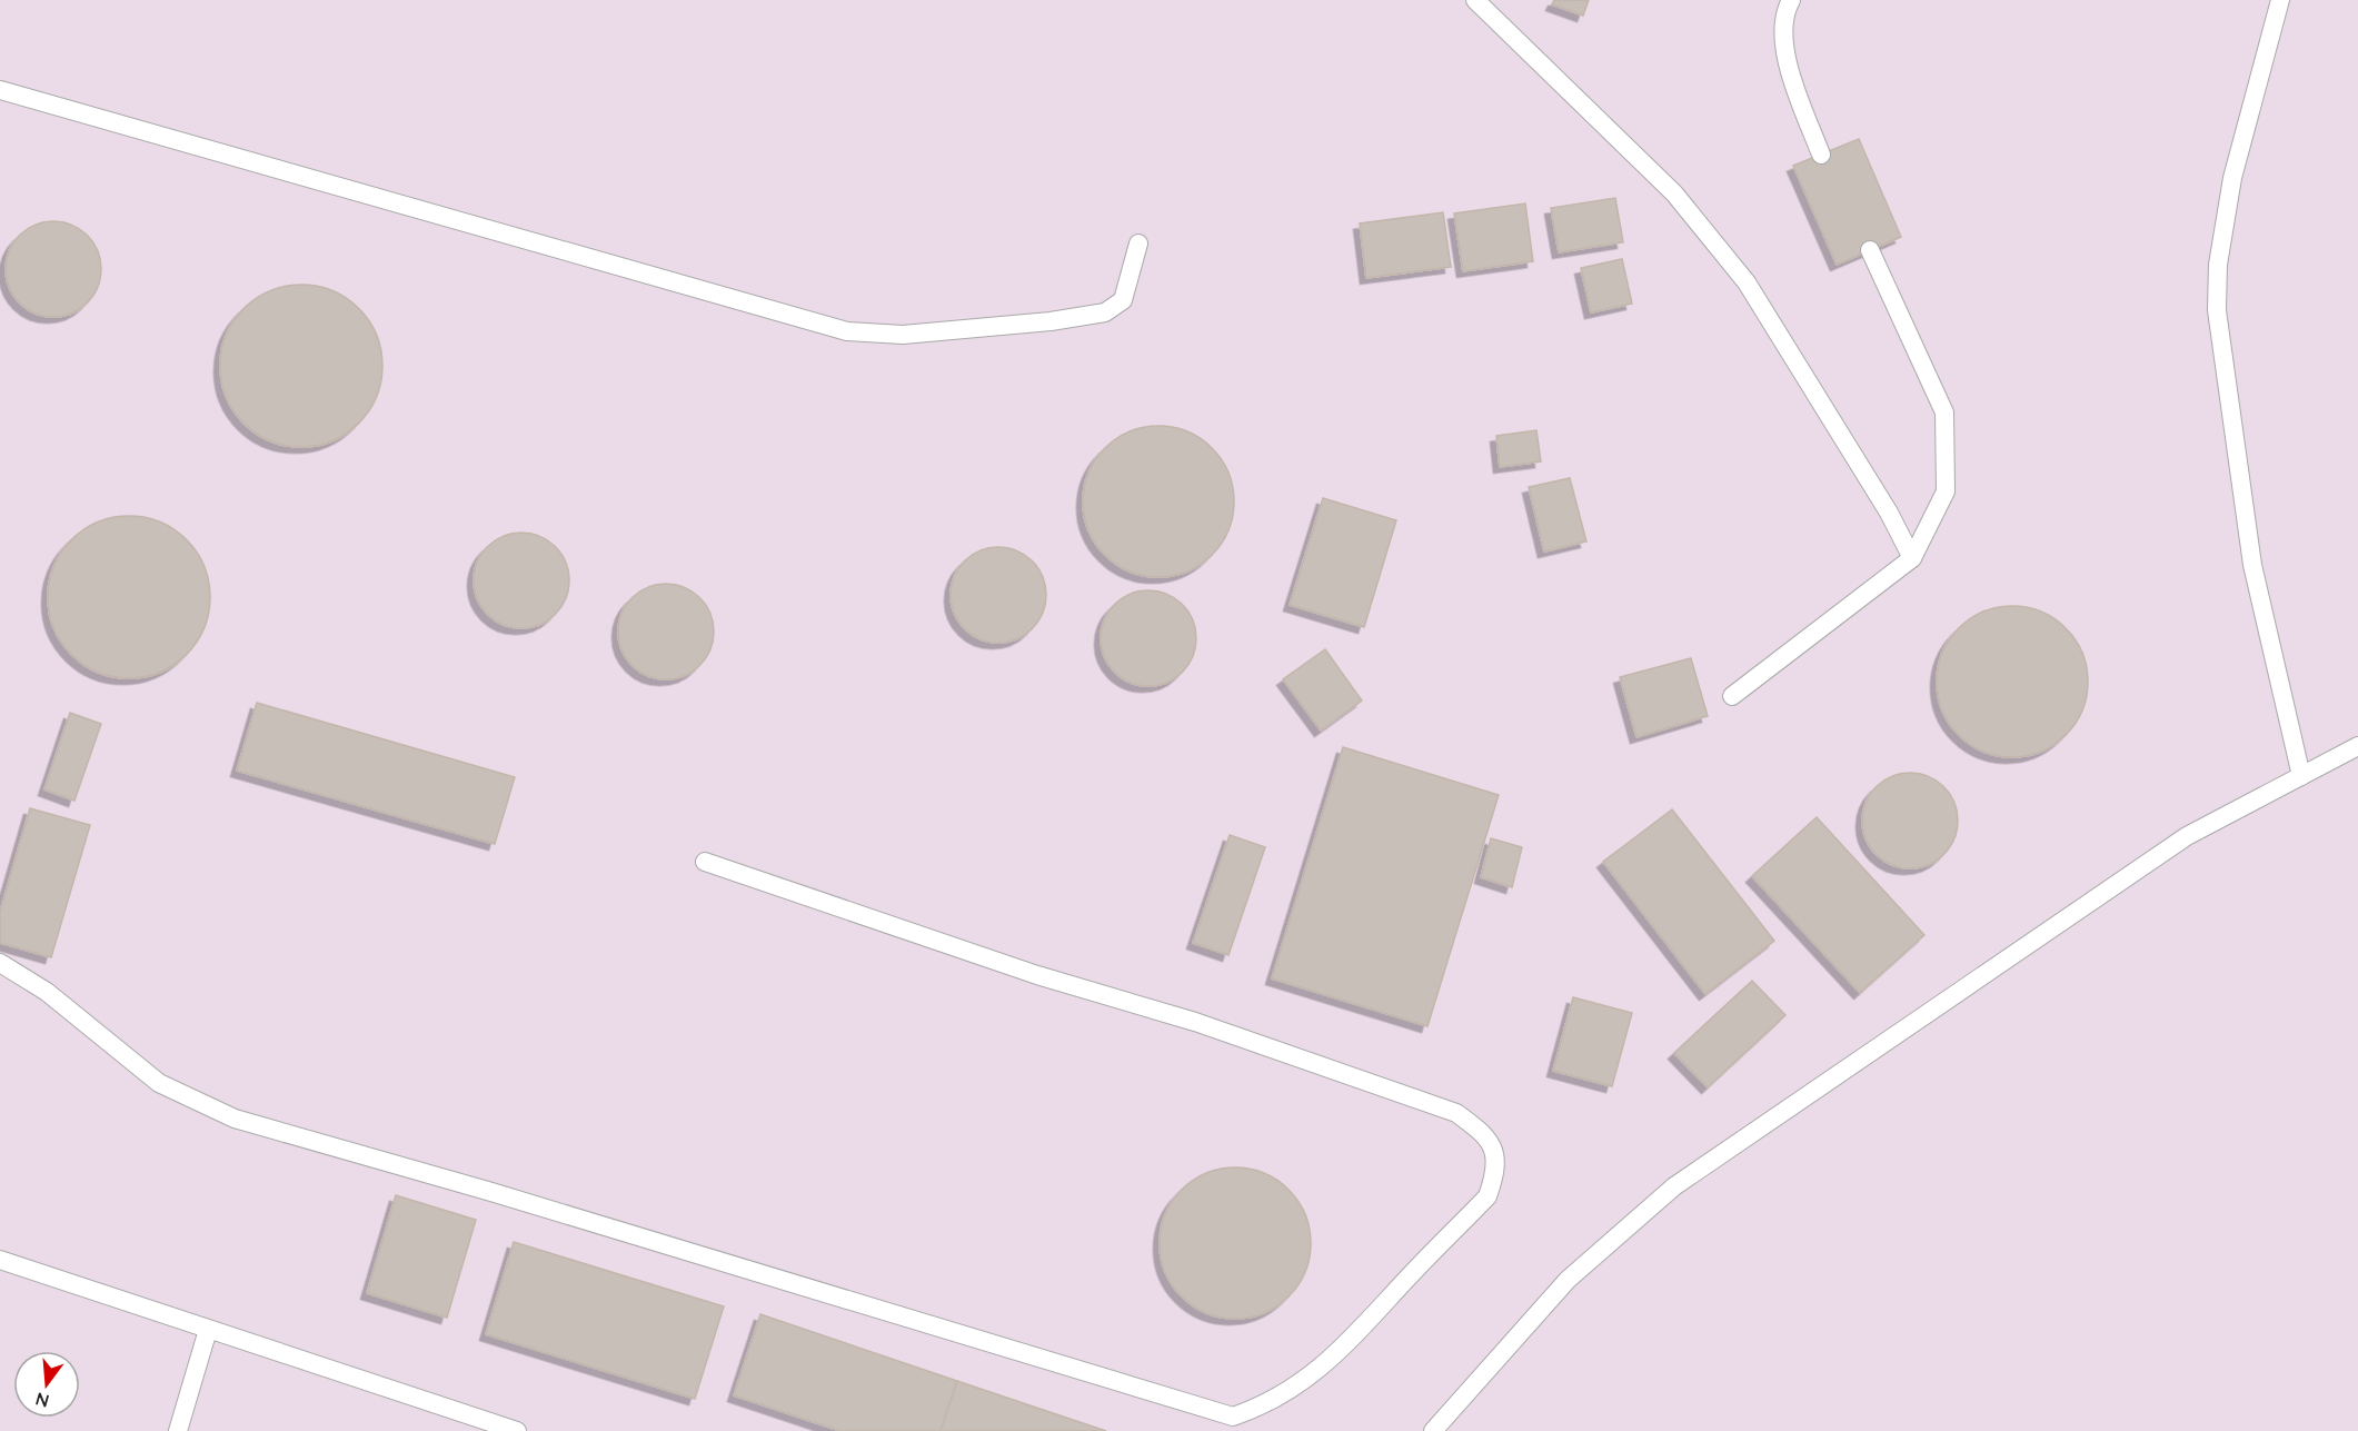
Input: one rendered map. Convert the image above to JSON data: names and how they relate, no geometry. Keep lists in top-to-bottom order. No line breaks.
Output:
{"north":"bottom"}
